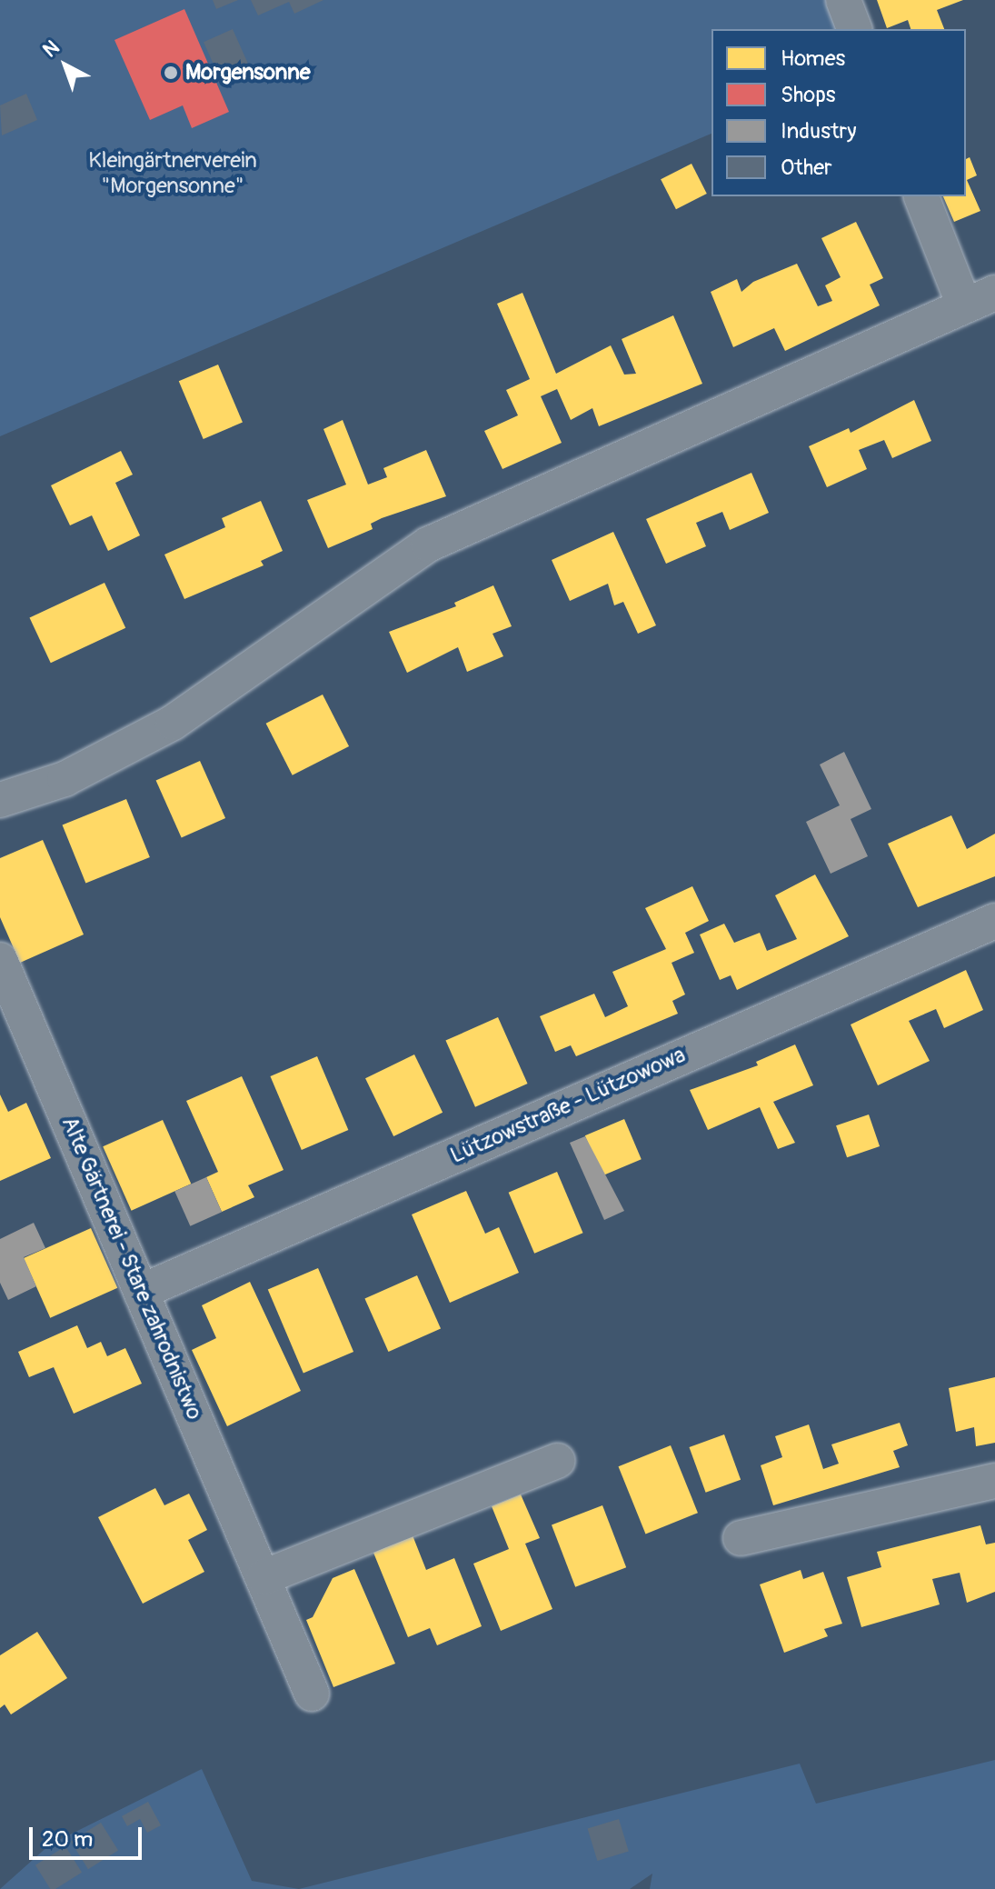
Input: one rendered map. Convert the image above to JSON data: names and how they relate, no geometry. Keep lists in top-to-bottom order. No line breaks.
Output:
{"streets":{"street":["Lützowstraße - Lützowowa","Alte Gärtnerei - Stare zahrodnistwo"]},"crossings":[["Lützowstraße - Lützowowa","Alte Gärtnerei - Stare zahrodnistwo"]],"parks":["Kleingärtnerverein \"Morgensonne\""],"places":["Morgensonne"],"legend":["Homes","Shops","Industry","Other"],"scale_bar":"20 m","north":"top left"}
